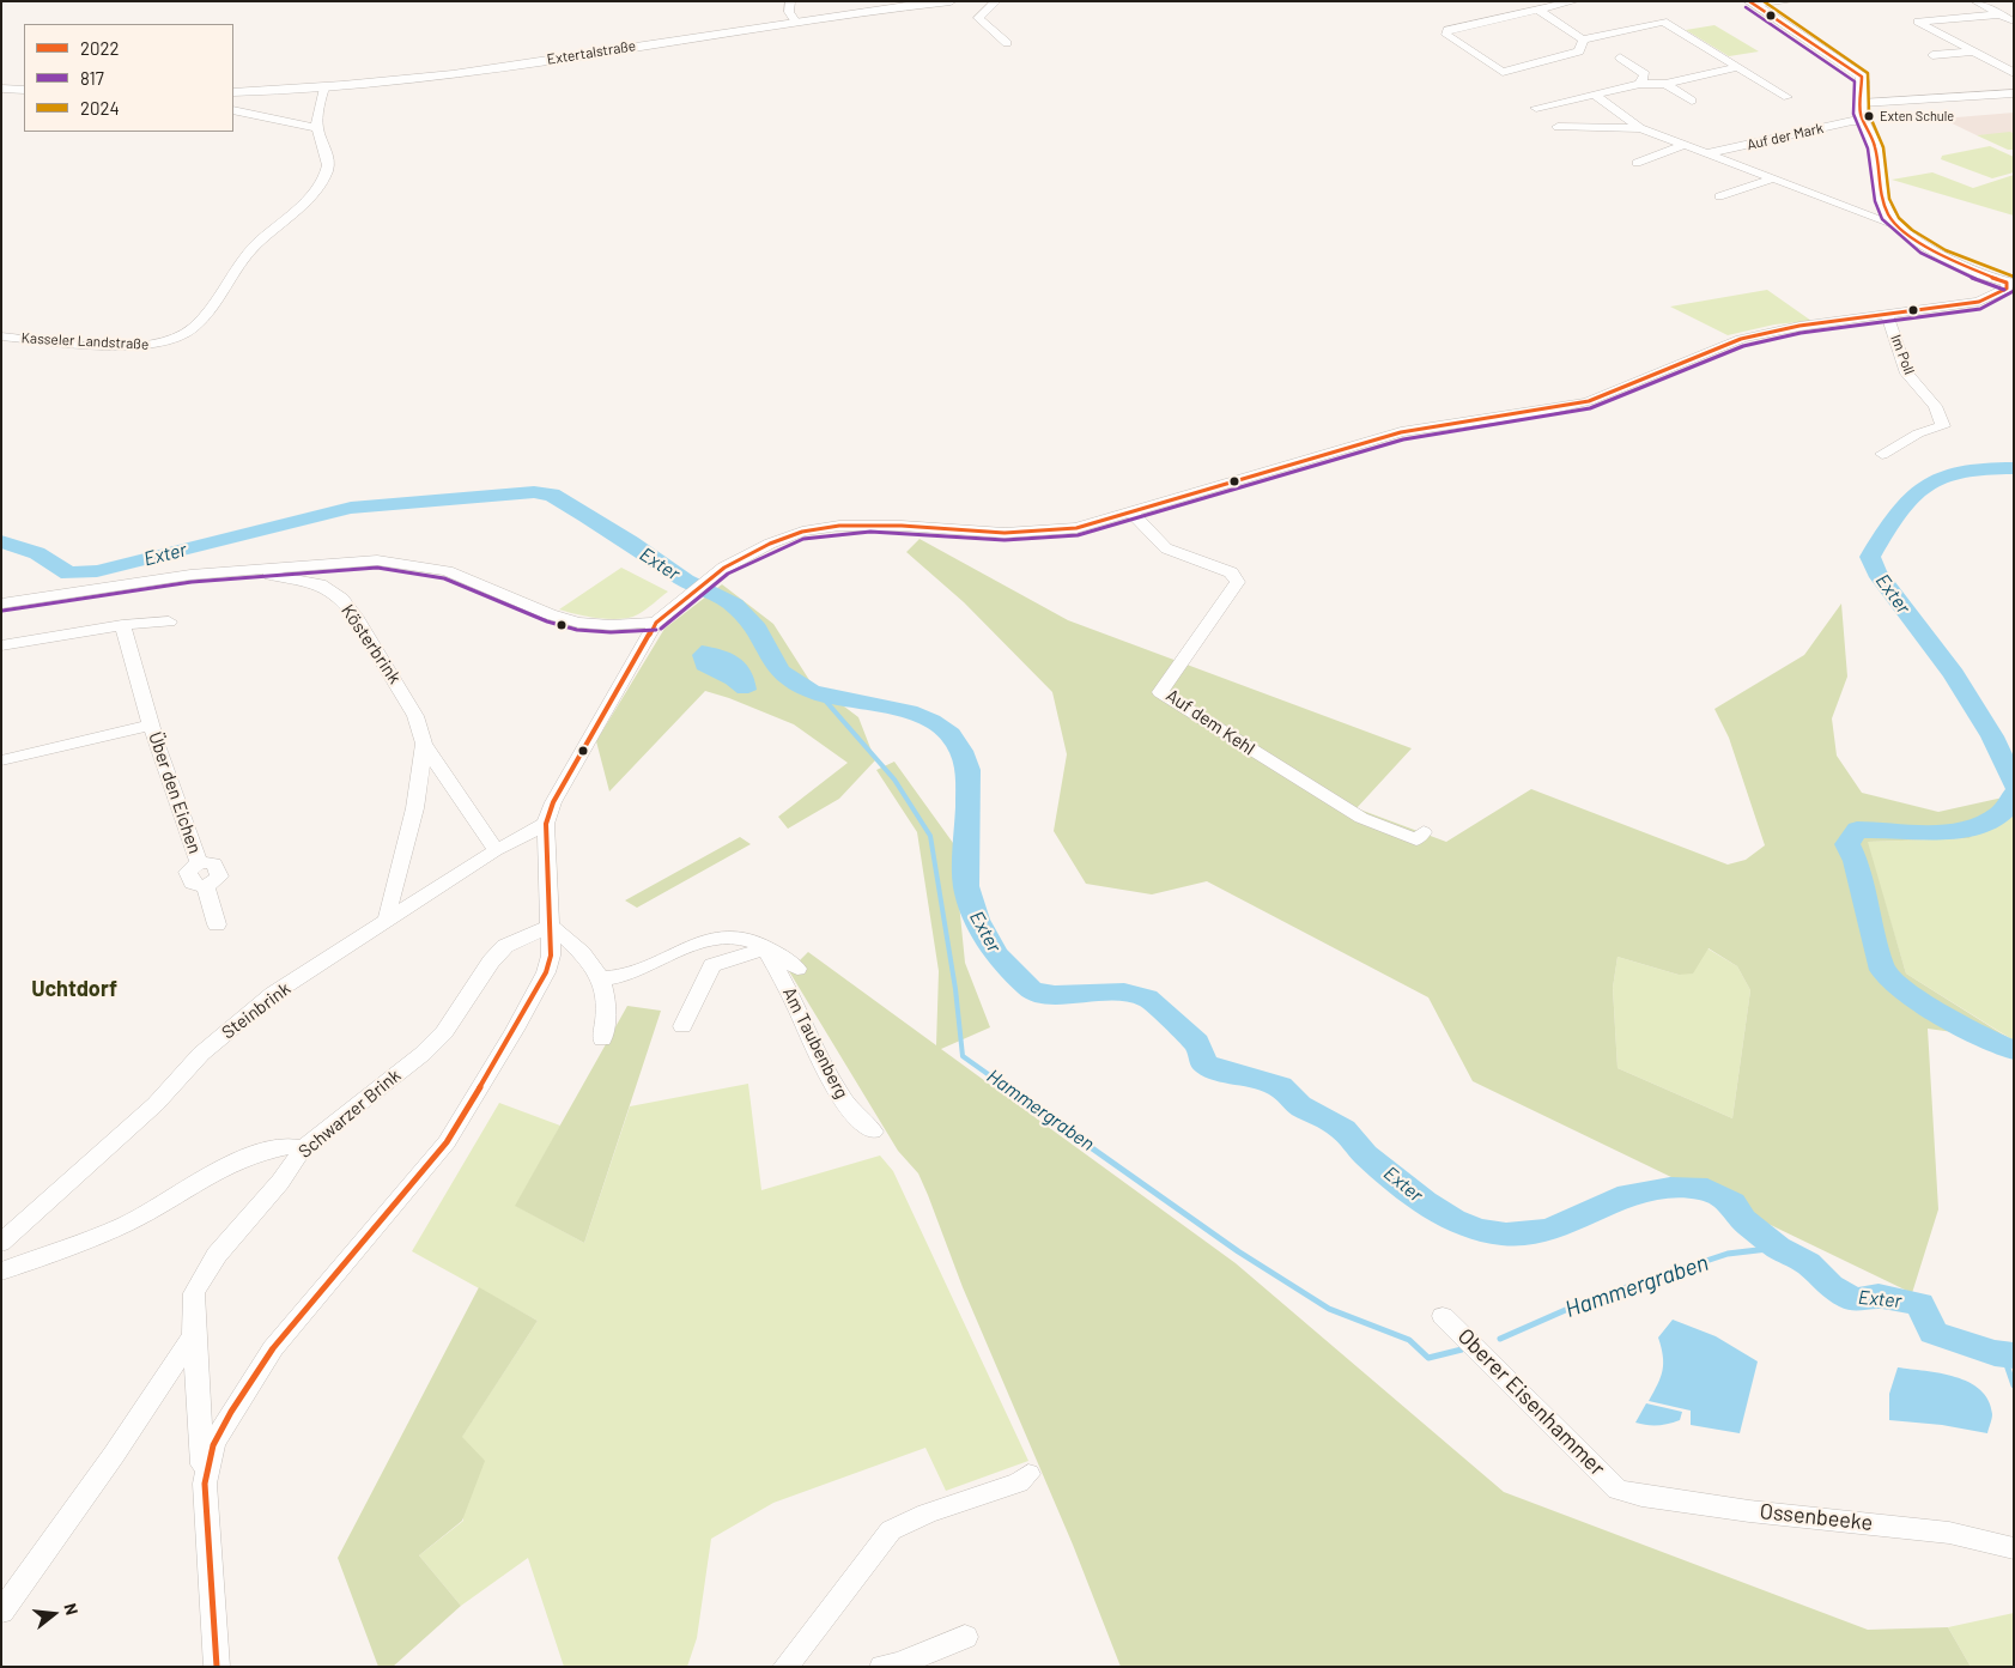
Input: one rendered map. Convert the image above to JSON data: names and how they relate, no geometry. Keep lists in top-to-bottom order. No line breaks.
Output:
{"streets":{"main road":["Extertalstraße"],"street":["Auf der Mark","Kasseler Landstraße","Im Poll","Kösterbrink","Auf dem Kehl","Über den Eichen","Steinbrink","Am Taubenberg","Schwarzer Brink","Oberer Eisenhammer","Ossenbeeke"]},"crossings":[["Extertalstraße","Kasseler Landstraße"],["Kösterbrink","Steinbrink"],["Oberer Eisenhammer","Ossenbeeke"]],"districts":["Uchtdorf"],"water":["Exter","Hammergraben"],"places":["Exten Schule"],"lines":["transit line 2022","transit line 2024","transit line 817"],"legend":["2022","817","2024"],"north":"right"}
